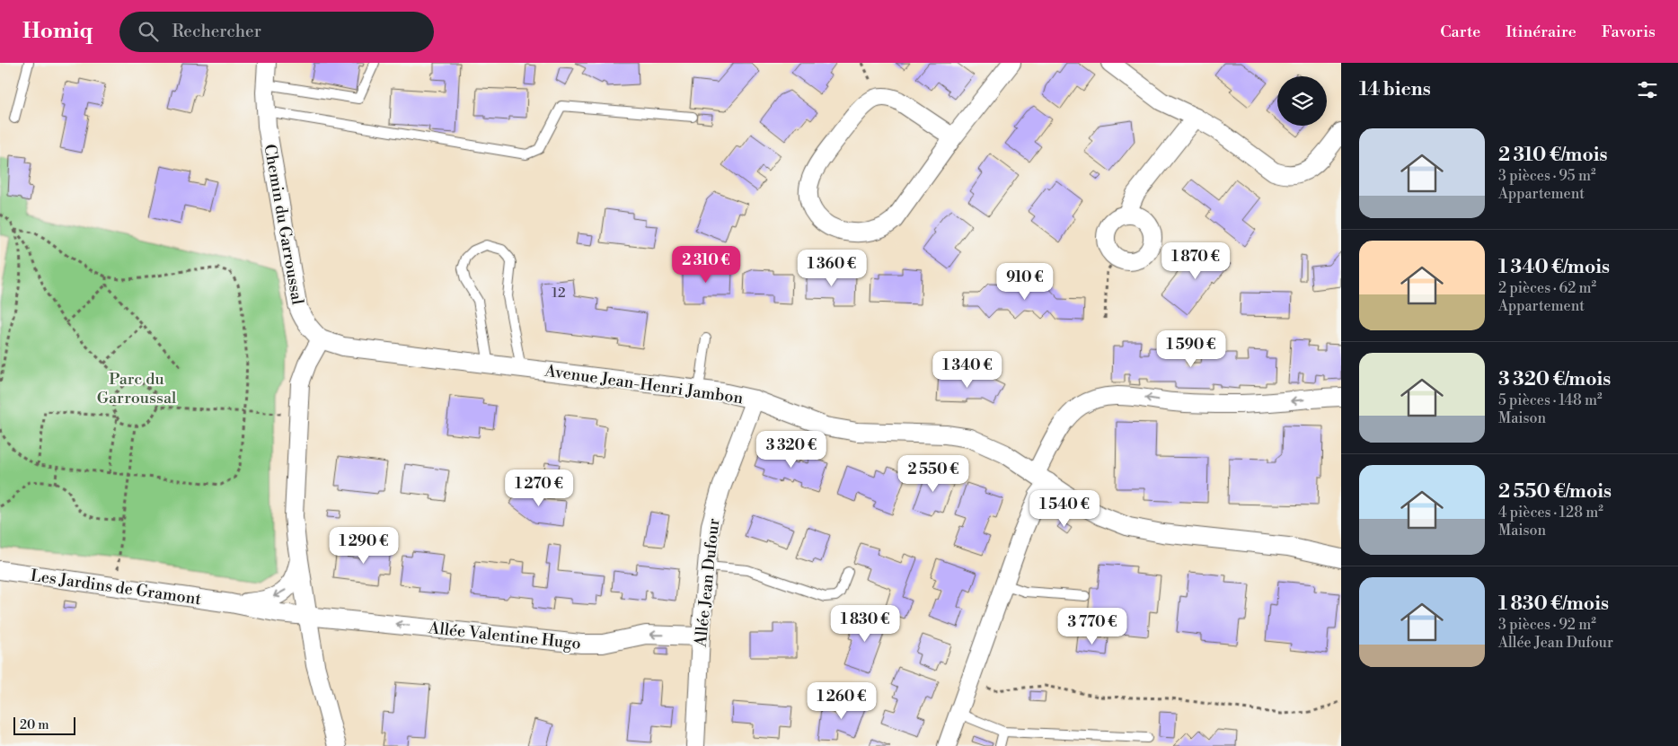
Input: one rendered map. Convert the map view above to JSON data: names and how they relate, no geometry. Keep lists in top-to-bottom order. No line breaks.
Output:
{"streets":{"street":["Chemin du Garroussal","Avenue Jean-Henri Jambon","Allée Jean Dufour","Les Jardins de Gramont","Allée Valentine Hugo"]},"crossings":[["Chemin du Garroussal","Avenue Jean-Henri Jambon"],["Avenue Jean-Henri Jambon","Allée Jean Dufour"],["Allée Jean Dufour","Allée Valentine Hugo"],["Les Jardins de Gramont","Allée Valentine Hugo"]],"one_way":["Allée Valentine Hugo"],"parks":["Parc du Garroussal"],"house_numbers":["12"],"scale_bar":"20 m","page":{"header":"Homiq","search":"Rechercher","nav":["Carte","Itinéraire","Favoris"],"heading":"14 biens","list":[{"name":"2 310 €/mois","note":"3 pièces · 95 m² · Appartement"},{"name":"1 340 €/mois","note":"2 pièces · 62 m² · Appartement"},{"name":"3 320 €/mois","note":"5 pièces · 148 m² · Maison"},{"name":"2 550 €/mois","note":"4 pièces · 128 m² · Maison"},{"name":"1 830 €/mois","note":"3 pièces · 92 m² · Allée Jean Dufour"}],"price":["1 870 €","2 310 €","1 360 €","910 €","1 590 €","1 340 €","3 320 €","2 550 €","1 270 €","1 540 €","1 290 €","1 830 €","3 770 €","1 260 €"],"scale":"20 m"}}
